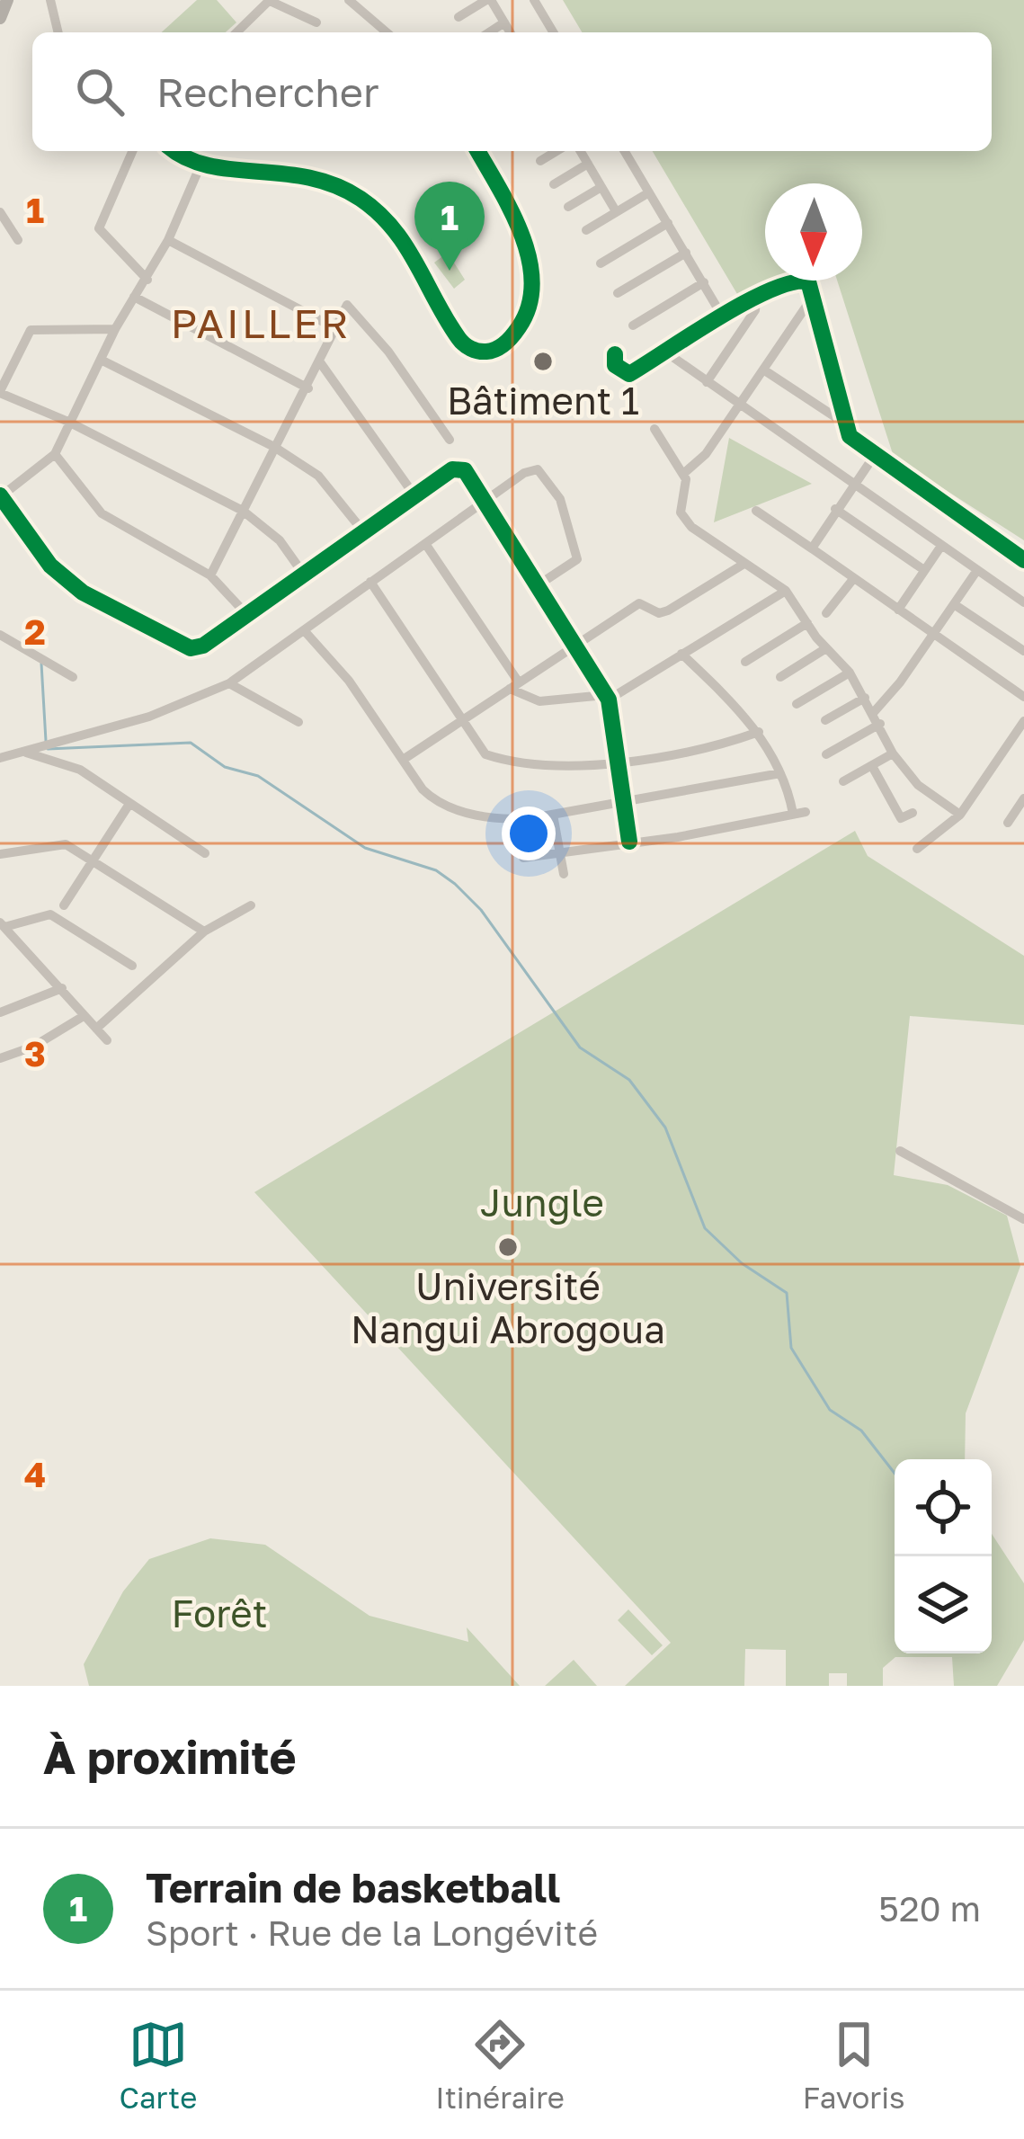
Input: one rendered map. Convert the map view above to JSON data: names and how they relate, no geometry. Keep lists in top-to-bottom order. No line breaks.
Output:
{"districts":["PAILLER"],"parks":["Jungle","Forêt"],"places":["Bâtiment 1","Université Nangui Abrogoua"],"north":"bottom","page":{"search":"Rechercher","pins":"1","heading":"À proximité","list":[{"mark":"1","name":"Terrain de basketball","note":"Sport · Rue de la Longévité","value":"520 m"}],"nav":["Carte","Itinéraire","Favoris"]},"grid":{"rows":["1","2","3","4"]}}
